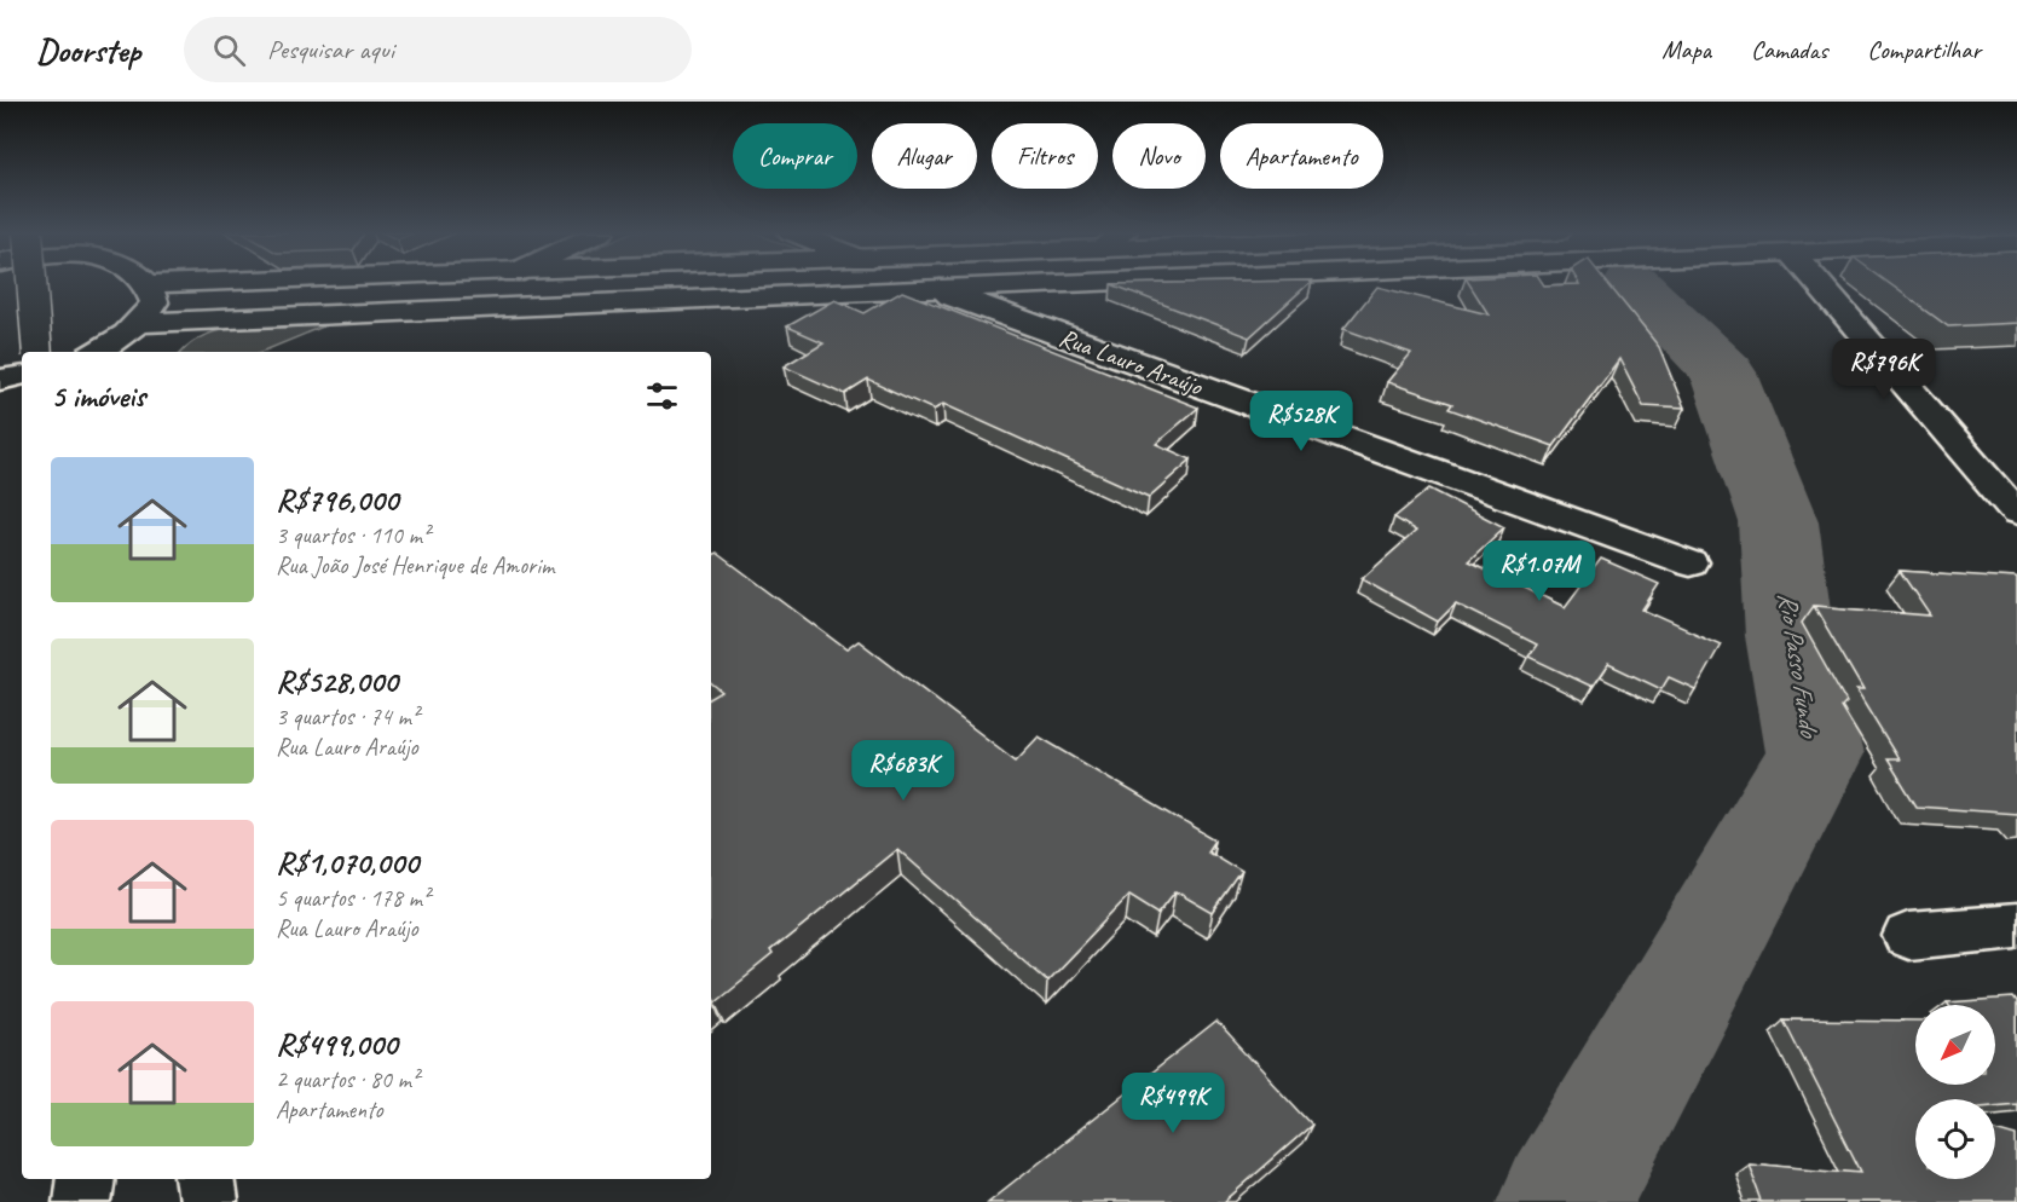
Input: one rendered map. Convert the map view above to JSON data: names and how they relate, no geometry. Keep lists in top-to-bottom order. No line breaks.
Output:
{"streets":{"main road":["Rua Lauro Araújo"]},"water":["Rio Passo Fundo"],"north":"bottom left","page":{"header":"Doorstep","search":"Pesquisar aqui","nav":["Mapa","Camadas","Compartilhar"],"chip":["Comprar","Alugar","Filtros","Novo","Apartamento"],"price":["R$796K","R$528K","R$1.07M","R$683K","R$499K"],"heading":"5 imóveis","list":[{"name":"R$796,000","note":"3 quartos · 110 m² · Rua João José Henrique de Amorim"},{"name":"R$528,000","note":"3 quartos · 74 m² · Rua Lauro Araújo"},{"name":"R$1,070,000","note":"5 quartos · 178 m² · Rua Lauro Araújo"},{"name":"R$499,000","note":"2 quartos · 80 m² · Apartamento"}]}}
